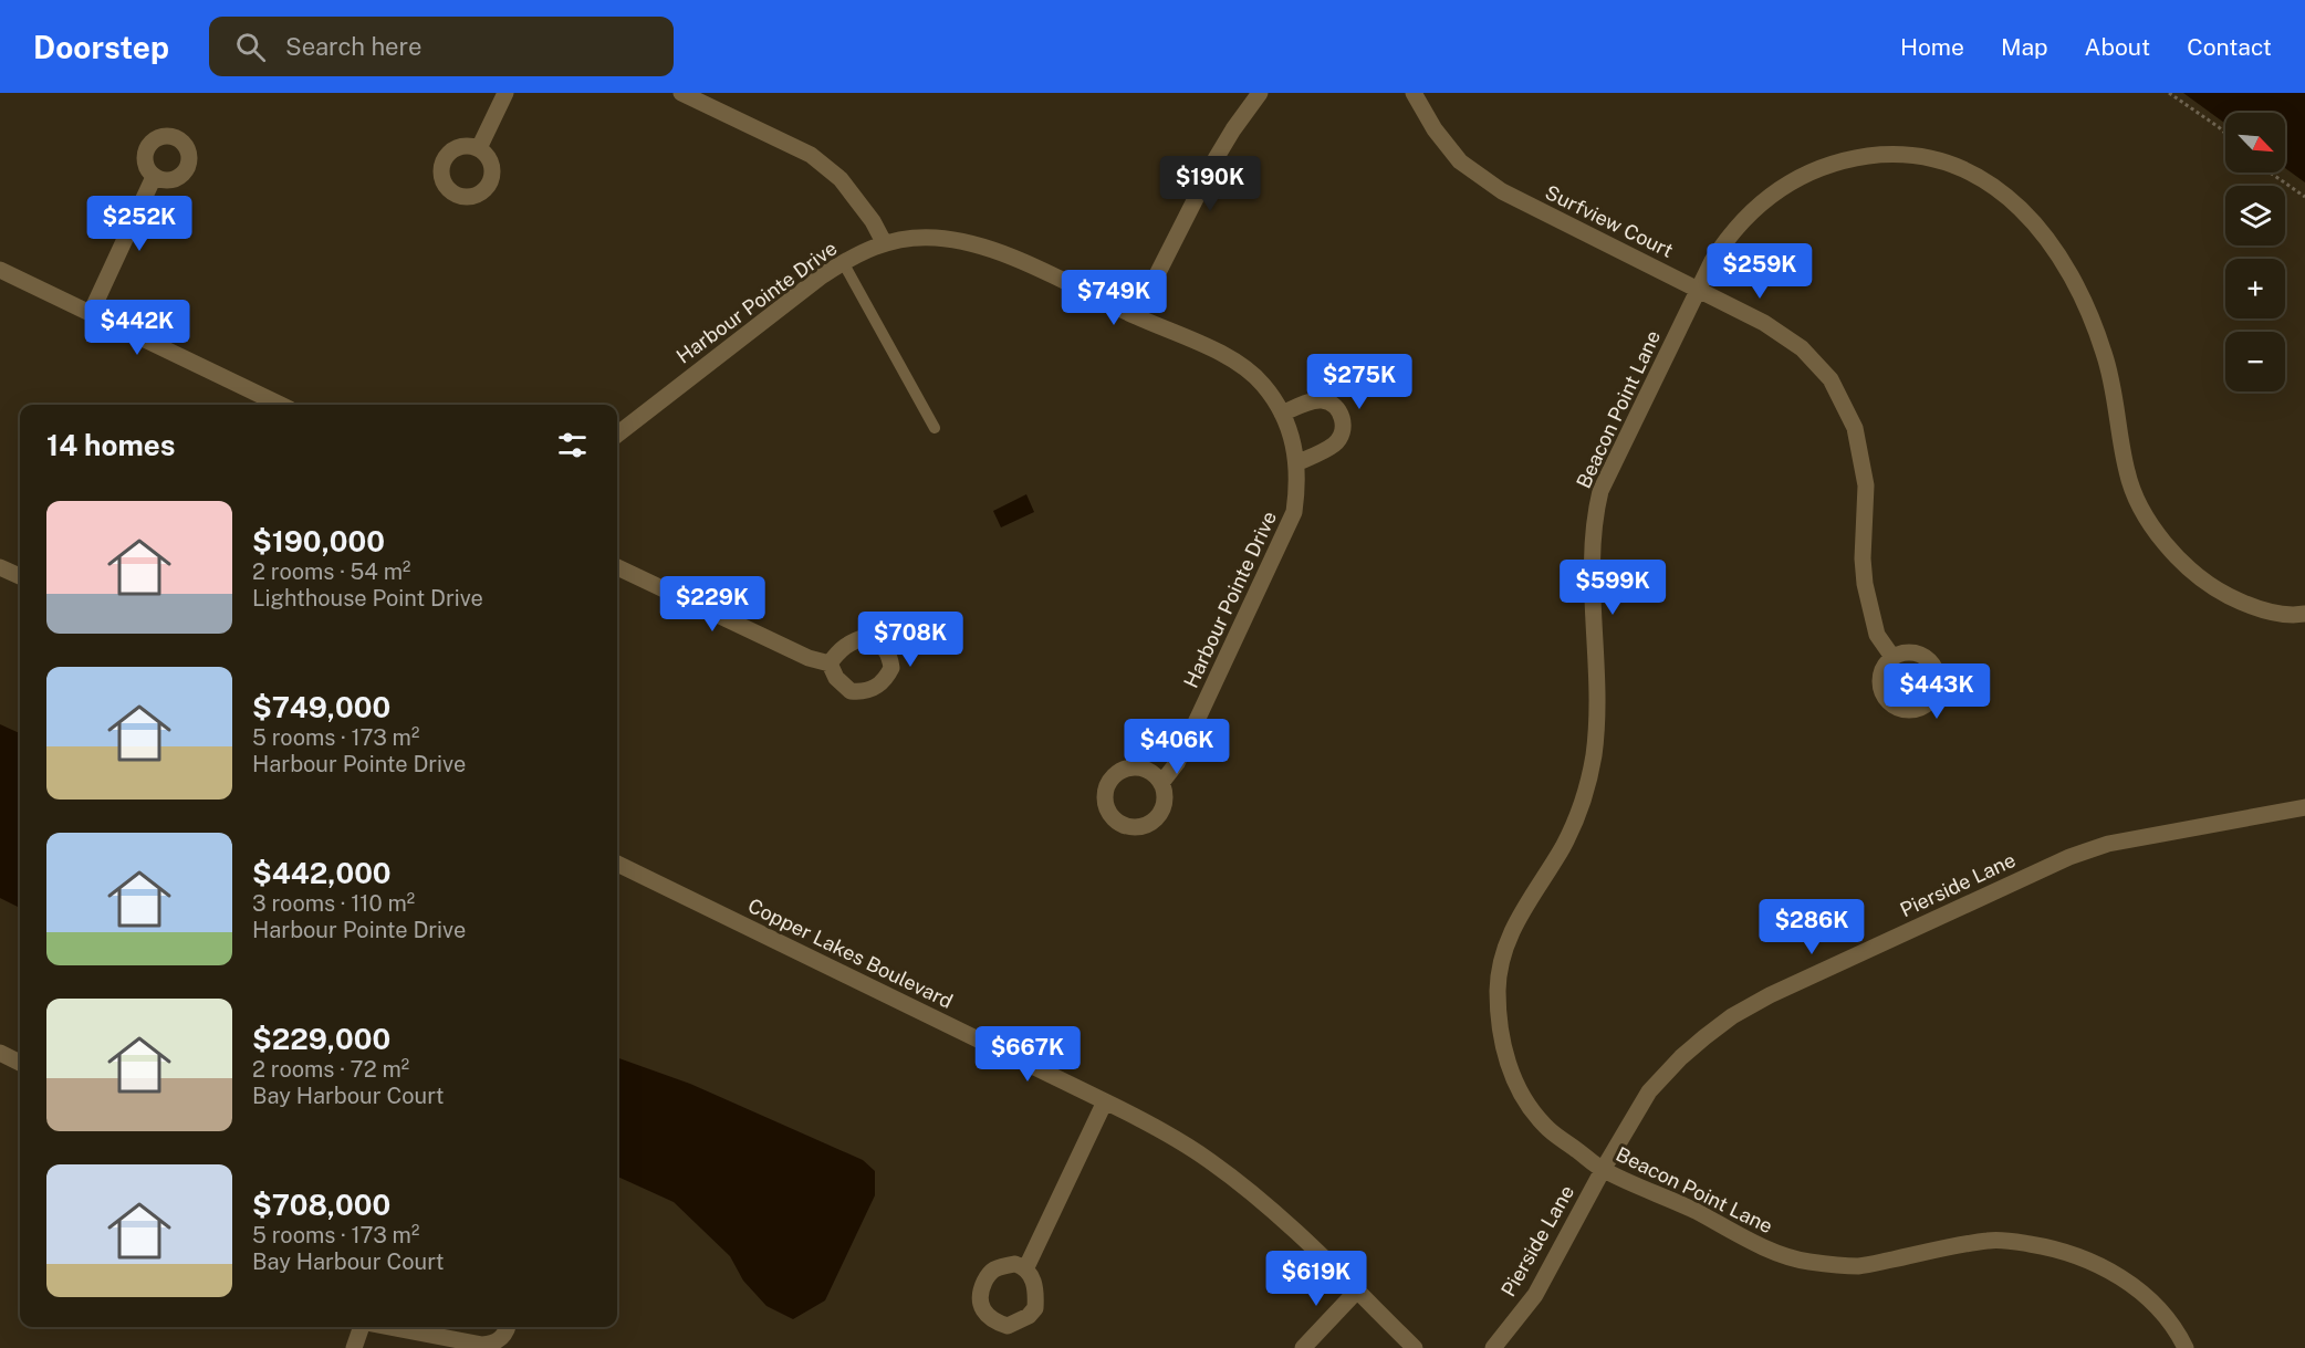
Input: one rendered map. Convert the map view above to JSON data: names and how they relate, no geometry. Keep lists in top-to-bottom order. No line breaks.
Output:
{"streets":{"street":["Surfview Court","Harbour Pointe Drive","Beacon Point Lane","Pierside Lane","Copper Lakes Boulevard"]},"crossings":[["Surfview Court","Beacon Point Lane"],["Beacon Point Lane","Pierside Lane"]],"north":"bottom right","page":{"header":"Doorstep","search":"Search here","nav":["Home","Map","About","Contact"],"map_buttons":["+","−"],"price":["$190K","$252K","$259K","$749K","$442K","$275K","$599K","$229K","$708K","$443K","$406K","$286K","$667K","$619K"],"heading":"14 homes","list":[{"name":"$190,000","note":"2 rooms · 54 m² · Lighthouse Point Drive"},{"name":"$749,000","note":"5 rooms · 173 m² · Harbour Pointe Drive"},{"name":"$442,000","note":"3 rooms · 110 m² · Harbour Pointe Drive"},{"name":"$229,000","note":"2 rooms · 72 m² · Bay Harbour Court"},{"name":"$708,000","note":"5 rooms · 173 m² · Bay Harbour Court"}]}}
